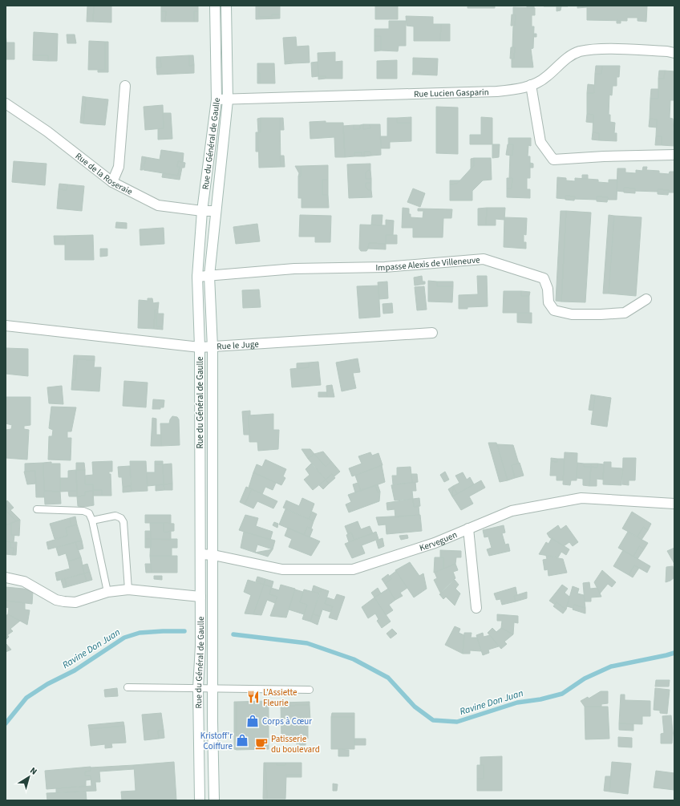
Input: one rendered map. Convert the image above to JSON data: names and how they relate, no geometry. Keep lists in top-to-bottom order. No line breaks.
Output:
{"streets":{"street":["Rue Lucien Gasparin","Rue du Général de Gaulle","Rue de la Roseraie","Impasse Alexis de Villeneuve","Rue le Juge","Kerveguen"]},"crossings":[["Rue Lucien Gasparin","Rue du Général de Gaulle"],["Rue du Général de Gaulle","Rue de la Roseraie"],["Rue du Général de Gaulle","Impasse Alexis de Villeneuve"],["Rue du Général de Gaulle","Rue le Juge"],["Rue du Général de Gaulle","Kerveguen"]],"water":["Ravine Don Juan"],"places":{"restaurant":["L'Assiette Fleurie"],"shop":["Corps à Cœur","Kristoff'r Coiffure"],"cafe":["Patisserie du boulevard"]},"north":"top right"}
